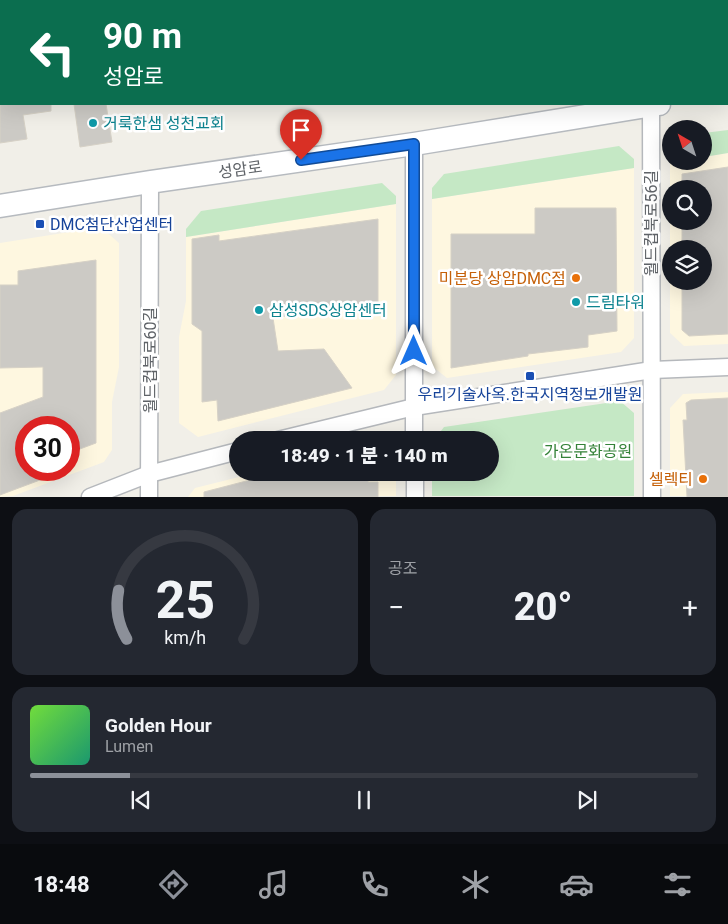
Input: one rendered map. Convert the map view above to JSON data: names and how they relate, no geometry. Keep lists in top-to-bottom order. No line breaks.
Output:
{"streets":{"main road":["성암로"],"street":["월드컵북로56길","월드컵북로60길"]},"crossings":[["성암로","월드컵북로60길"]],"parks":["가온문화공원"],"places":{"other":["거룩한샘 성천교회","미분당 상암DMC점","드림타워","삼성SDS상암센터","셀렉티"],"transit":["DMC첨단산업센터","우리기술사옥.한국지역정보개발원"]},"north":"top left","page":{"turn":["90 m","성암로"],"limit":"30","trip":"18:49 · 1 분 · 140 m","tile":"공조","heat":["−","20°","+"],"song":["Golden Hour","Lumen"],"tabs":"18:48","gauge":["25","km/h"]}}
